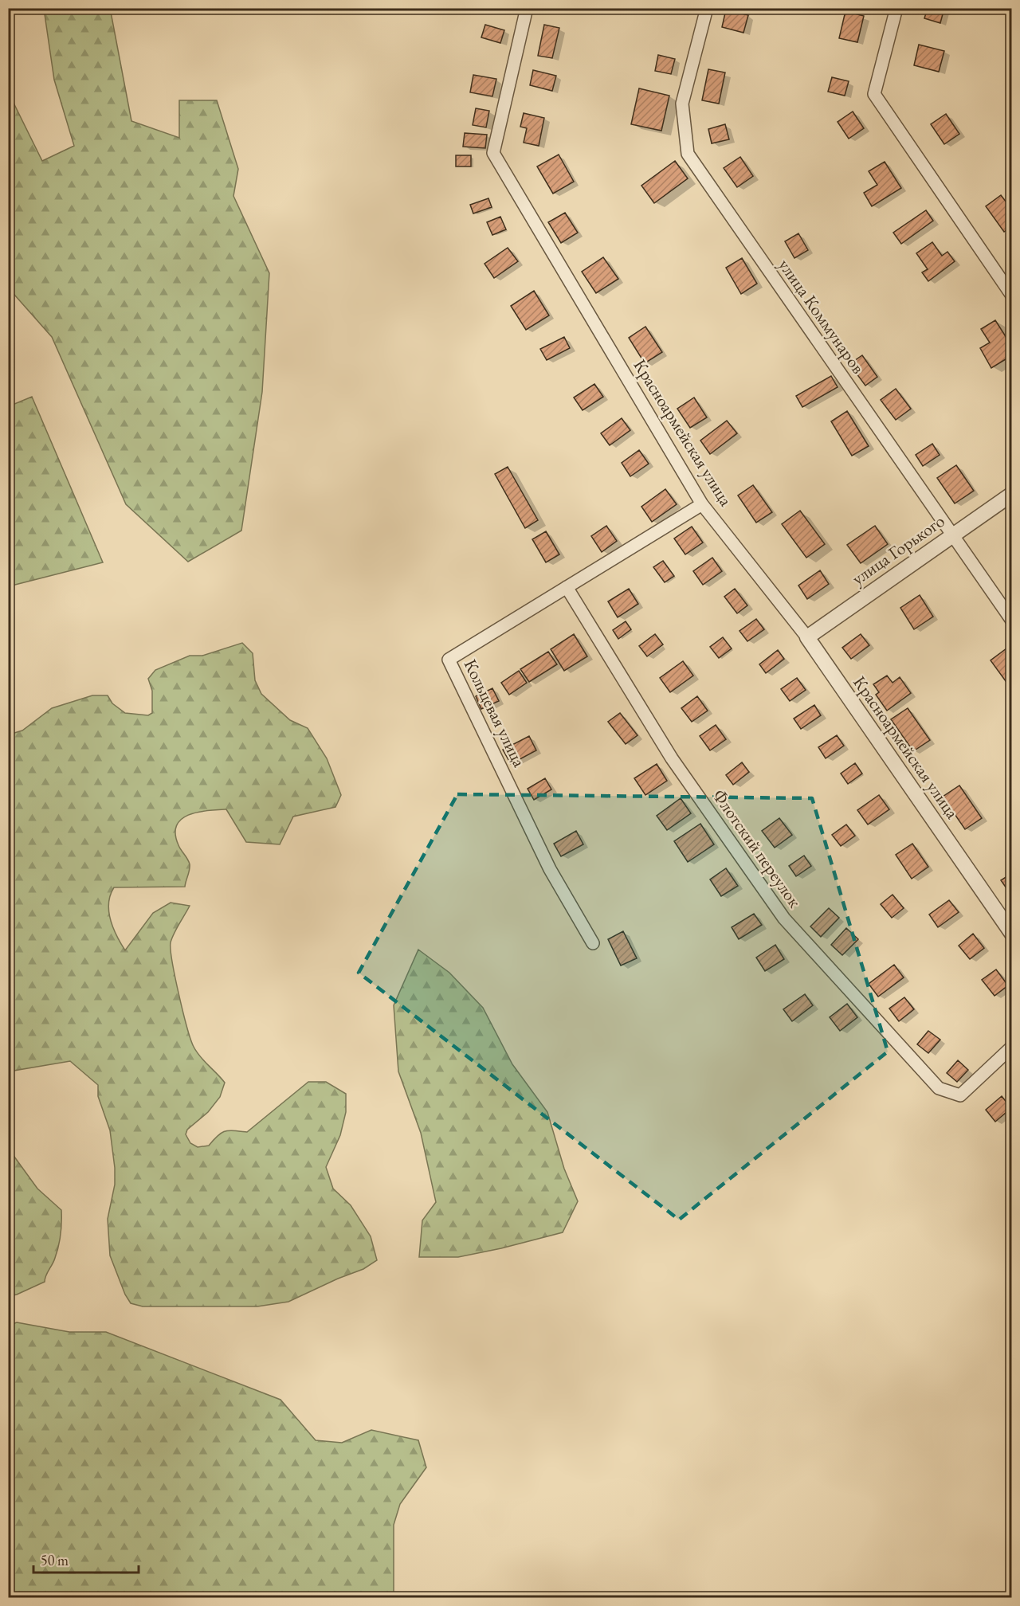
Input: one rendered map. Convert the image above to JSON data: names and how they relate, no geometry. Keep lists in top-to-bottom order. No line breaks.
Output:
{"streets":{"street":["улица Коммунаров","Красноармейская улица","улица Горького","Кольцевая улица","Флотский переулок"]},"crossings":[["улица Коммунаров","улица Горького"],["Красноармейская улица","улица Горького"],["Красноармейская улица","Кольцевая улица"],["Кольцевая улица","Флотский переулок"]],"scale_bar":"50 m"}
